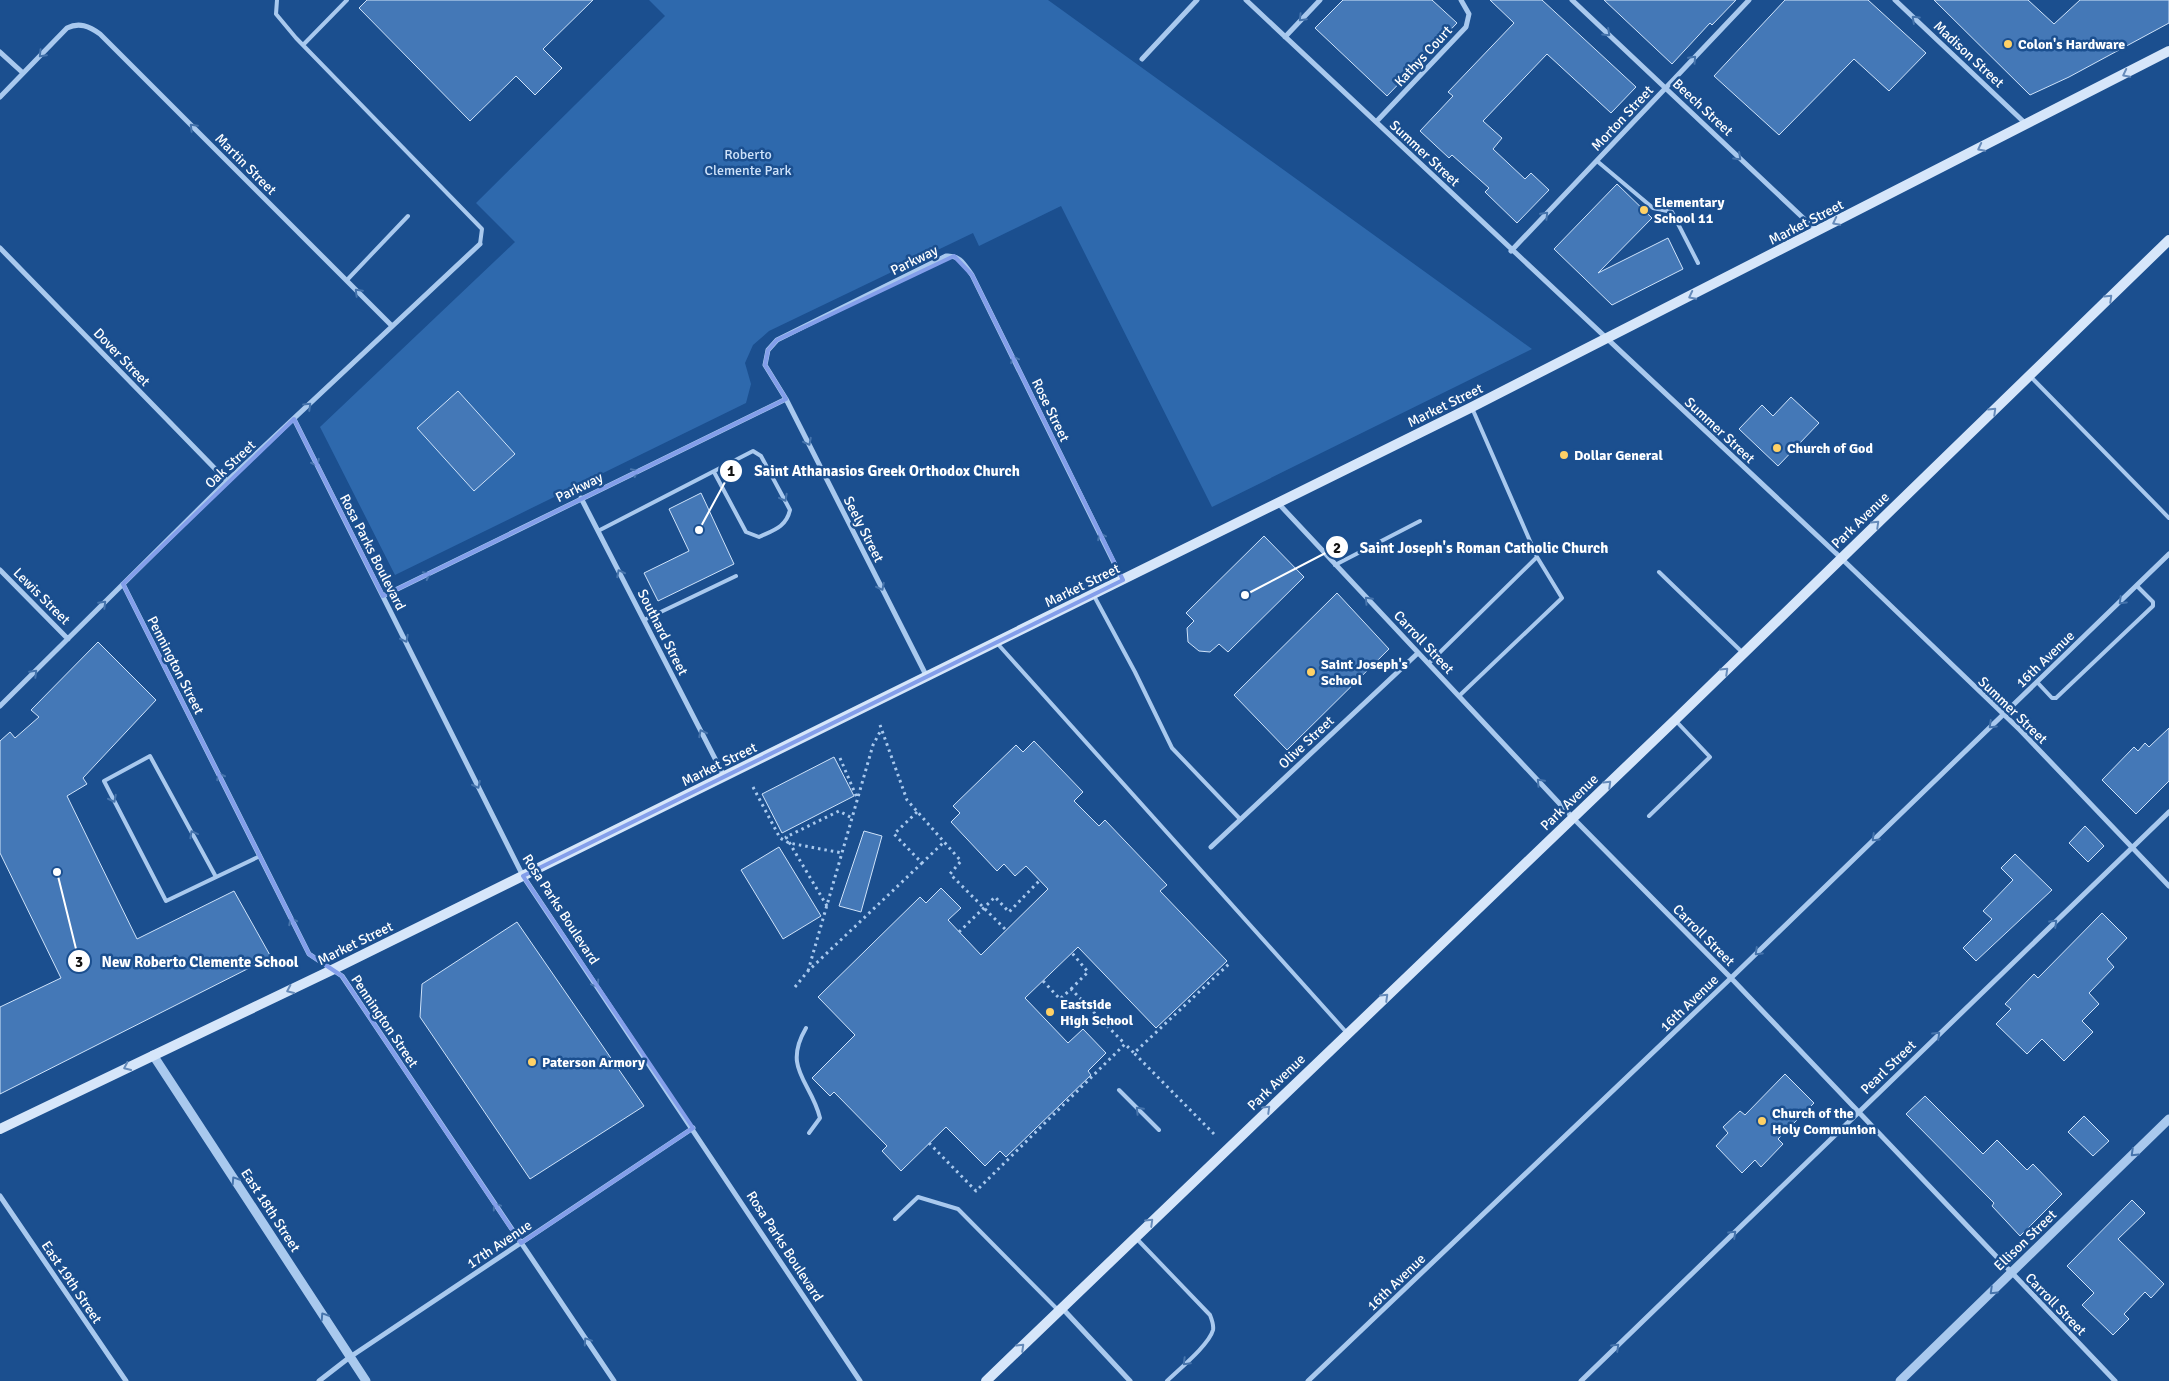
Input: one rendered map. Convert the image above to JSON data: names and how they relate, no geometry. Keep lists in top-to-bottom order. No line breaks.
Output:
{"streets":{"main road":["Market Street","Park Avenue"],"street":["Madison Street","Kathys Court","Beech Street","Morton Street","Summer Street","Martin Street","Parkway","Dover Street","Rose Street","Oak Street","Seely Street","Rosa Parks Boulevard","Lewis Street","Southard Street","Carroll Street","16th Avenue","Pennington Street","Olive Street","Pearl Street","East 18th Street","Ellison Street","17th Avenue","East 19th Street"]},"crossings":[["Madison Street","Market Street"],["Kathys Court","Summer Street"],["Beech Street","Morton Street"],["Beech Street","Market Street"],["Morton Street","Summer Street"],["Summer Street","Market Street"],["Summer Street","Park Avenue"],["Summer Street","16th Avenue"],["Summer Street","Pearl Street"],["Martin Street","Oak Street"],["Market Street","Rose Street"],["Market Street","Seely Street"],["Market Street","Rosa Parks Boulevard"],["Market Street","Southard Street"],["Market Street","Carroll Street"],["Market Street","Pennington Street"],["Market Street","East 18th Street"],["Parkway","Rose Street"],["Parkway","Seely Street"],["Parkway","Rosa Parks Boulevard"],["Parkway","Southard Street"],["Dover Street","Oak Street"],["Oak Street","Rosa Parks Boulevard"],["Oak Street","Lewis Street"],["Oak Street","Pennington Street"],["Park Avenue","Carroll Street"],["Rosa Parks Boulevard","17th Avenue"],["Carroll Street","16th Avenue"],["Carroll Street","Olive Street"],["Carroll Street","Pearl Street"],["Carroll Street","Ellison Street"],["Pennington Street","17th Avenue"],["East 18th Street","17th Avenue"]],"one_way":["Madison Street","Beech Street","Morton Street","Martin Street","Market Street","Parkway","Rose Street","Oak Street","Park Avenue","Seely Street","Rosa Parks Boulevard","Southard Street","16th Avenue","Pennington Street","Pearl Street","East 18th Street","Ellison Street"],"parks":["Roberto Clemente Park"],"places":["Colon's Hardware","Elementary School 11","Church of God","Dollar General","Saint Athanasios Greek Orthodox Church","Saint Joseph's Roman Catholic Church","Saint Joseph's School","New Roberto Clemente School","Eastside High School","Paterson Armory","Church of the Holy Communion"]}
